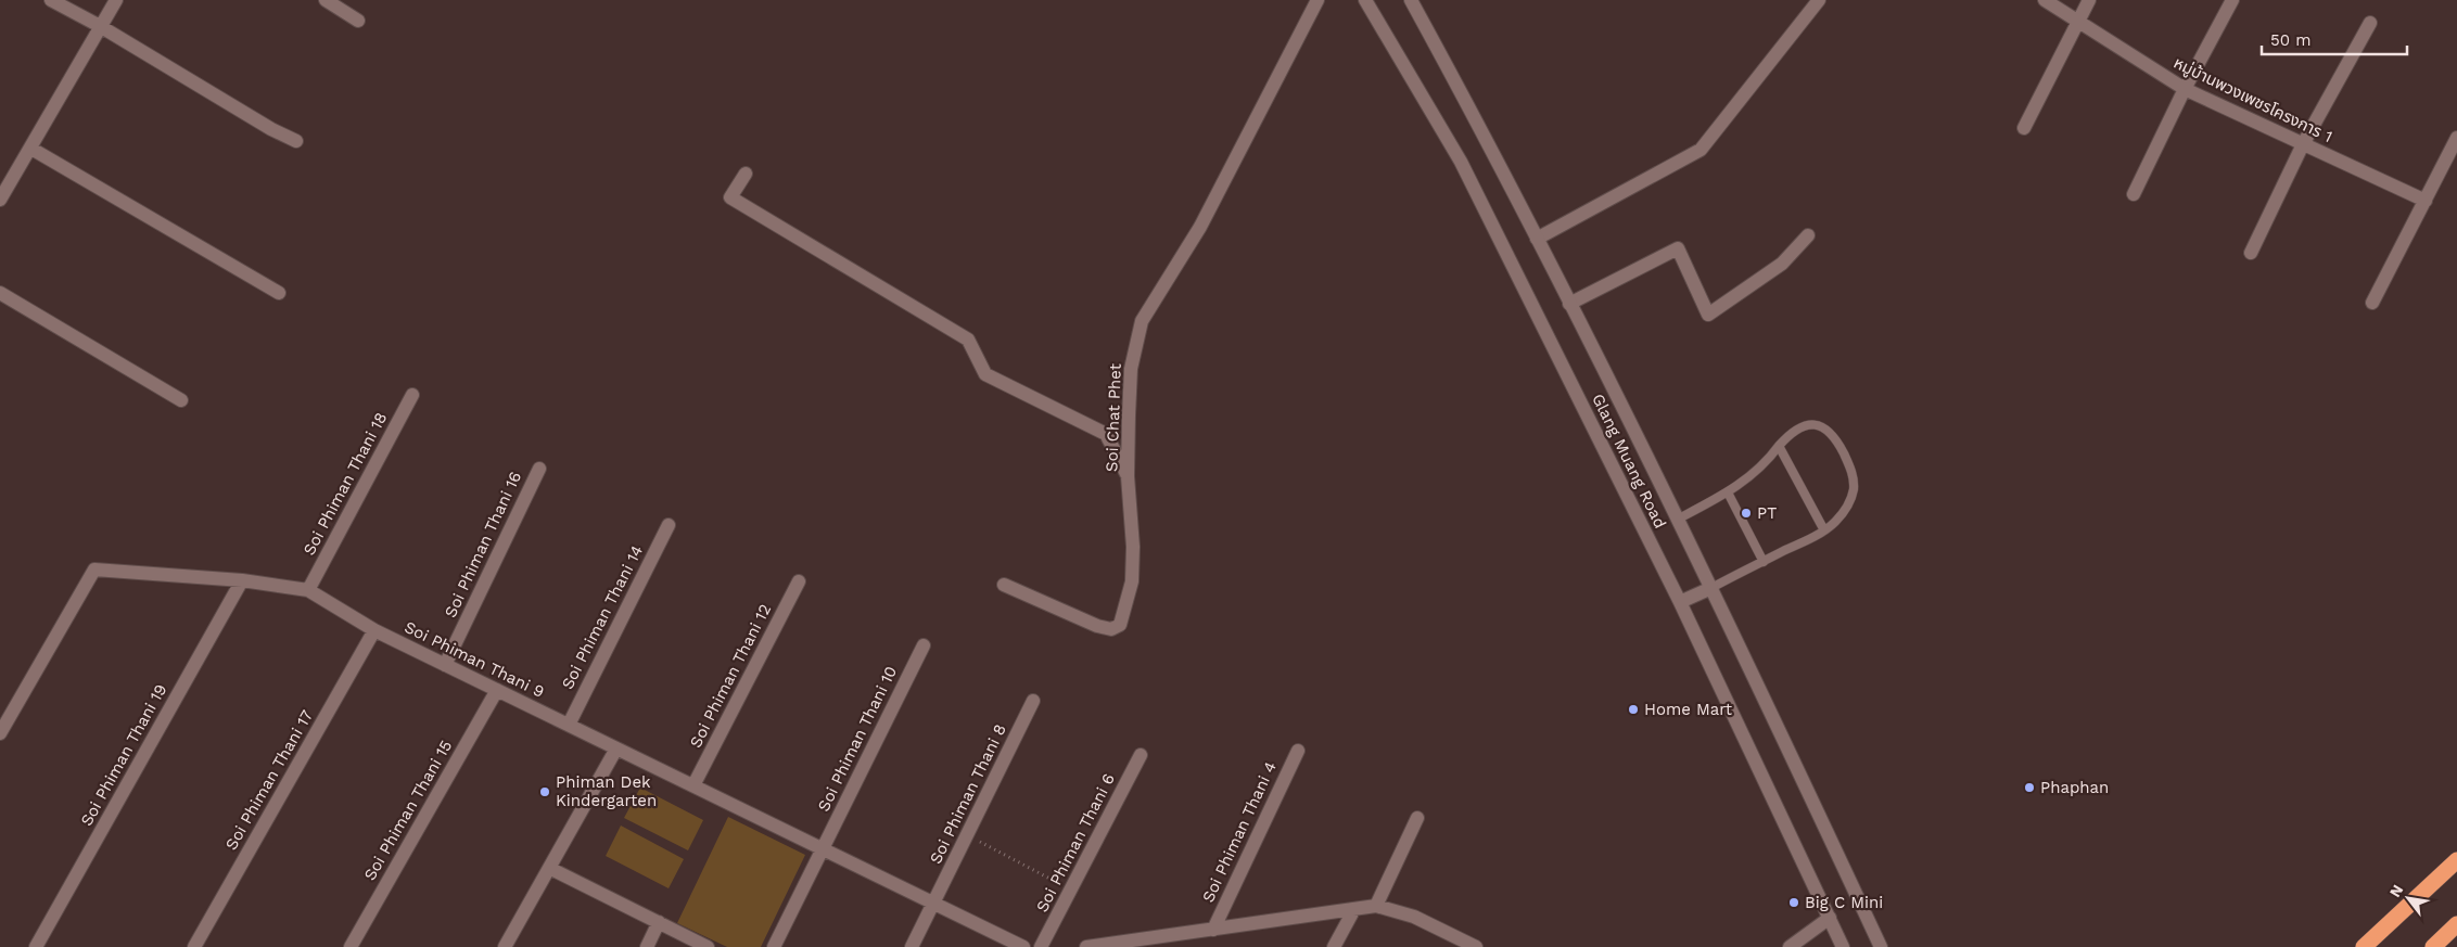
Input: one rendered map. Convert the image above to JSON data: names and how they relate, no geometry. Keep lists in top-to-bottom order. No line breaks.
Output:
{"streets":{"street":["หมู่บ้านพวงเพชรโครงการ 1","Soi Chat Phet","Glang Muang Road","Soi Phiman Thani 18","Soi Phiman Thani 16","Soi Phiman Thani 14","Soi Phiman Thani 9","Soi Phiman Thani 12","Soi Phiman Thani 10","Soi Phiman Thani 19","Soi Phiman Thani 17","Soi Phiman Thani 8","Soi Phiman Thani 15","Soi Phiman Thani 4","Soi Phiman Thani 6"]},"crossings":[["Soi Phiman Thani 18","Soi Phiman Thani 9"],["Soi Phiman Thani 16","Soi Phiman Thani 9"],["Soi Phiman Thani 14","Soi Phiman Thani 9"],["Soi Phiman Thani 9","Soi Phiman Thani 12"],["Soi Phiman Thani 9","Soi Phiman Thani 10"],["Soi Phiman Thani 9","Soi Phiman Thani 19"],["Soi Phiman Thani 9","Soi Phiman Thani 17"],["Soi Phiman Thani 9","Soi Phiman Thani 8"],["Soi Phiman Thani 9","Soi Phiman Thani 15"]],"places":["PT","Home Mart","Phaphan","Phiman Dek Kindergarten","Big C Mini"],"scale_bar":"50 m","north":"top left"}
